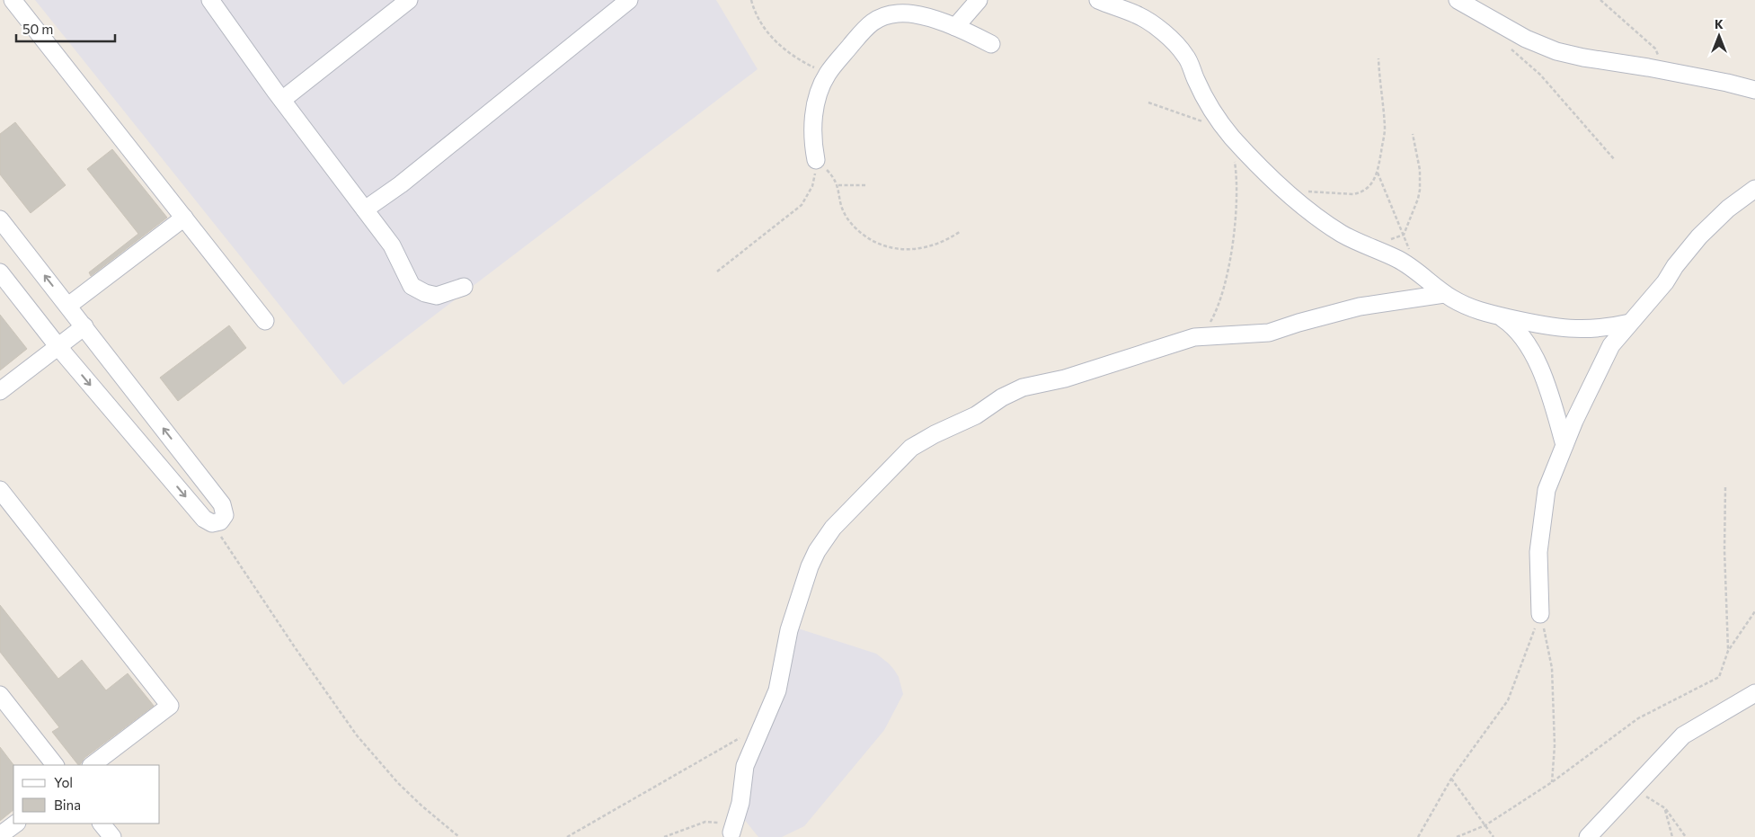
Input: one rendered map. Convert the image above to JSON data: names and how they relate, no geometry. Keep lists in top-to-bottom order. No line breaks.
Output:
{"legend":["Yol","Bina"],"scale_bar":"50 m","north":"top"}
